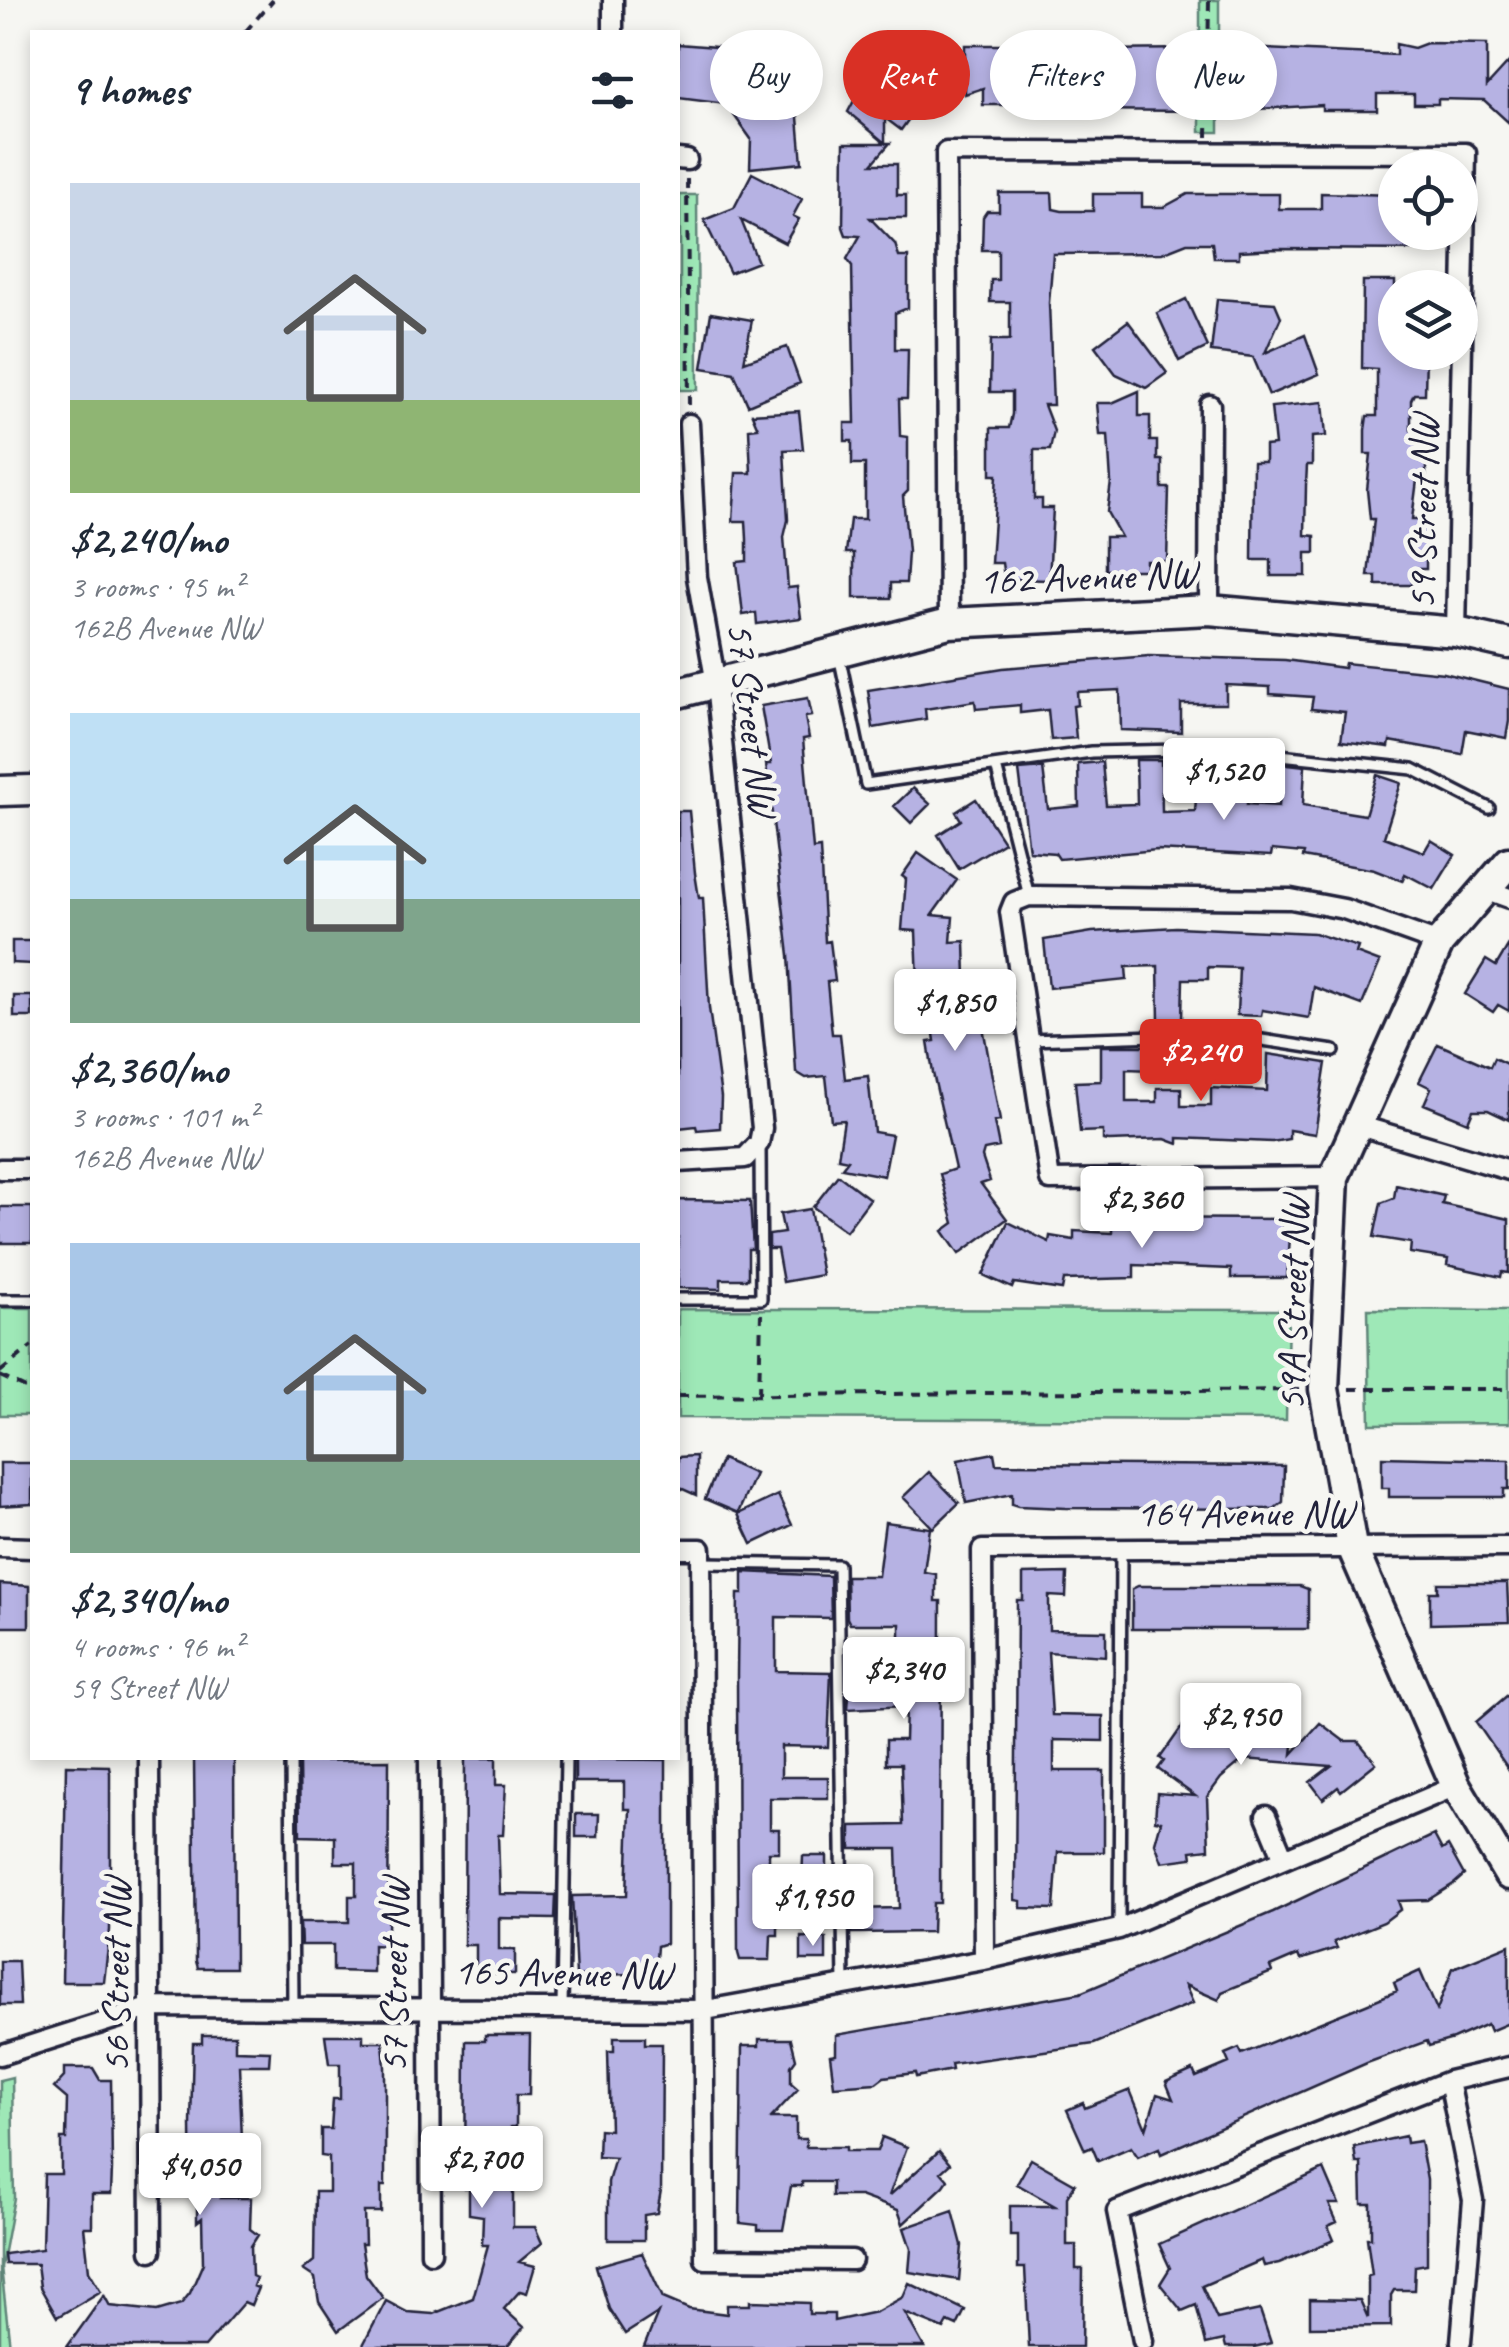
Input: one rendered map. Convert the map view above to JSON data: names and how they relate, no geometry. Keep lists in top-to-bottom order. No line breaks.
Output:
{"streets":{"street":["59 Street NW","162 Avenue NW","57 Street NW","59A Street NW","164 Avenue NW","165 Avenue NW","56 Street NW"]},"crossings":[["59 Street NW","162 Avenue NW"],["162 Avenue NW","57 Street NW"],["57 Street NW","165 Avenue NW"],["59A Street NW","164 Avenue NW"],["59A Street NW","165 Avenue NW"],["164 Avenue NW","165 Avenue NW"],["165 Avenue NW","56 Street NW"]],"page":{"chip":["Buy","Rent","Filters","New"],"heading":"9 homes","list":[{"name":"$2,240/mo","note":"3 rooms · 95 m² · 162B Avenue NW"},{"name":"$2,360/mo","note":"3 rooms · 101 m² · 162B Avenue NW"},{"name":"$2,340/mo","note":"4 rooms · 96 m² · 59 Street NW"}],"price":["$1,520","$1,850","$2,240","$2,360","$2,340","$2,950","$1,950","$2,700","$4,050"]}}
